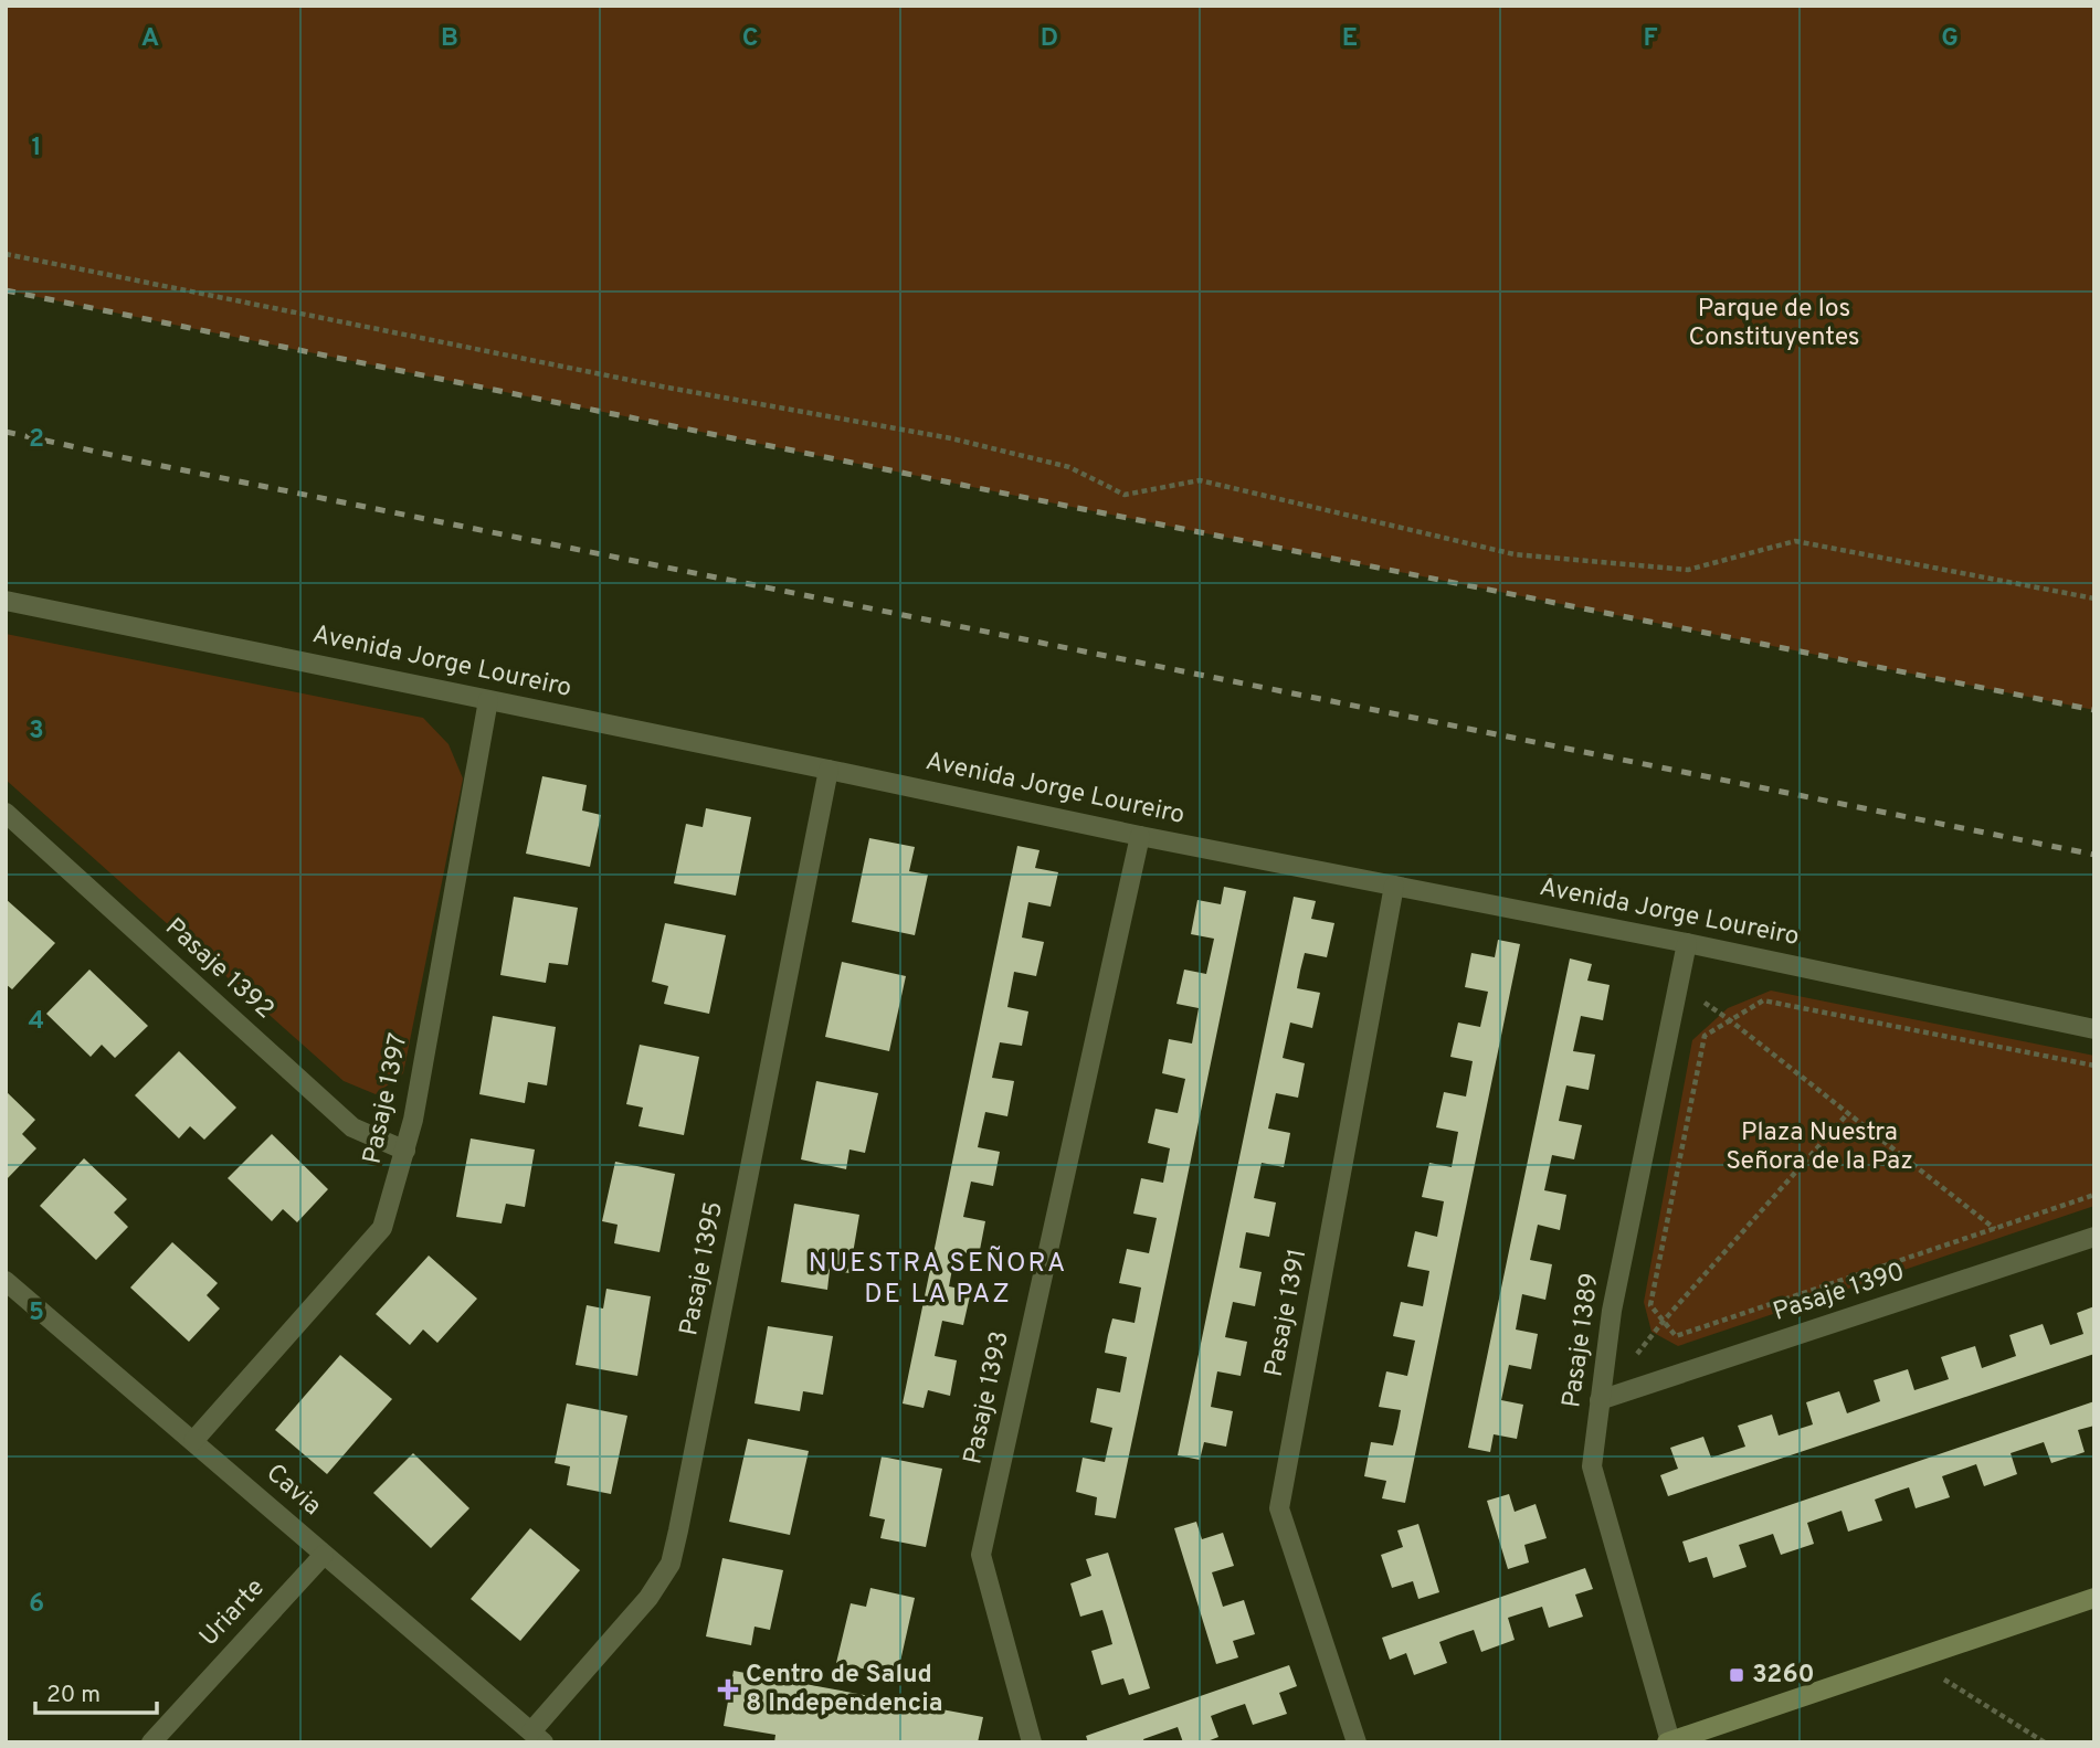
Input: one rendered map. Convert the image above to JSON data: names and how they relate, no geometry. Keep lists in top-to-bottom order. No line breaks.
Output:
{"streets":{"street":["Avenida Jorge Loureiro","Pasaje 1392","Pasaje 1397","Pasaje 1395","Pasaje 1390","Pasaje 1391","Pasaje 1389","Pasaje 1393","Cavia","Uriarte"]},"crossings":[["Avenida Jorge Loureiro","Pasaje 1397"],["Avenida Jorge Loureiro","Pasaje 1395"],["Avenida Jorge Loureiro","Pasaje 1391"],["Avenida Jorge Loureiro","Pasaje 1389"],["Avenida Jorge Loureiro","Pasaje 1393"],["Pasaje 1392","Pasaje 1397"],["Pasaje 1397","Cavia"],["Pasaje 1395","Cavia"],["Pasaje 1390","Pasaje 1389"],["Cavia","Uriarte"]],"districts":["NUESTRA SEÑORA DE LA PAZ"],"parks":["Parque de los Constituyentes","Plaza Nuestra Señora de la Paz"],"places":{"transit":["3260"],"health":["Centro de Salud 8 Independencia"]},"scale_bar":"20 m","grid":{"columns":["A","B","C","D","E","F","G"],"rows":["1","2","3","4","5","6"]}}
